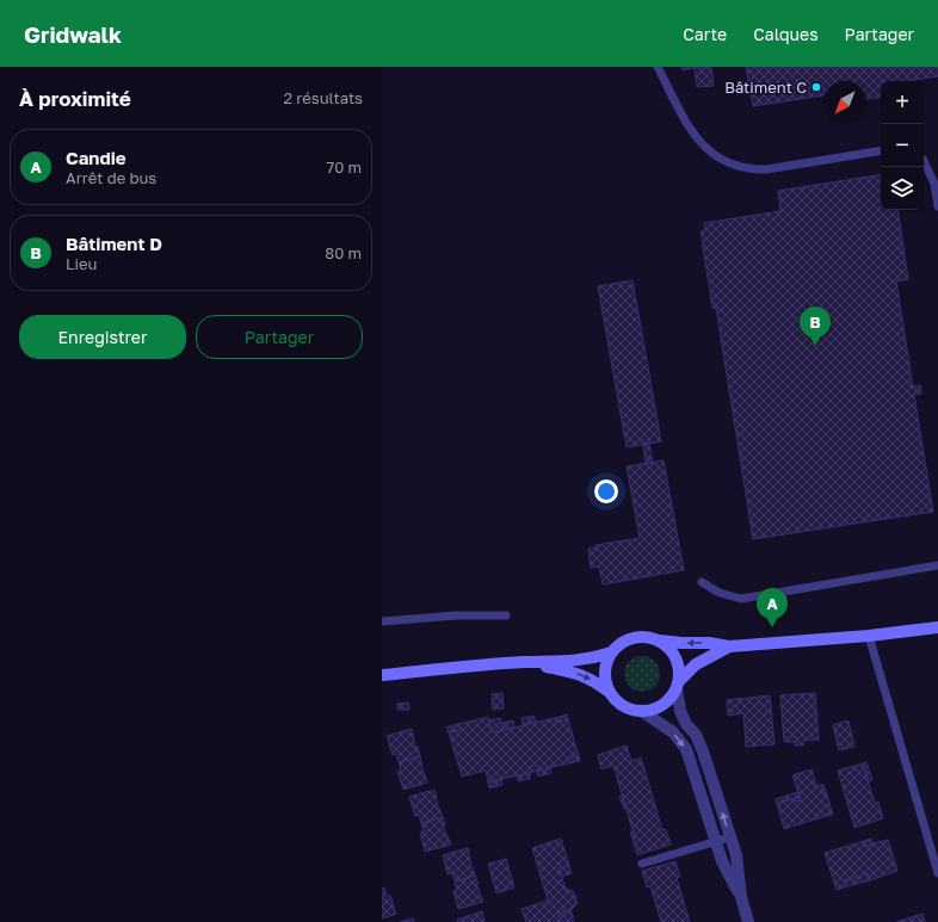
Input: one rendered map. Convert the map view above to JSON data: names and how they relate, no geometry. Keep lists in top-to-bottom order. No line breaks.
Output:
{"places":["Bâtiment C"],"north":"bottom left","page":{"header":"Gridwalk","nav":["Carte","Calques","Partager"],"heading":["À proximité","2 résultats"],"map_buttons":["+","−"],"list":[{"mark":"A","name":"Candie","note":"Arrêt de bus","value":"70 m"},{"mark":"B","name":"Bâtiment D","note":"Lieu","value":"80 m"}],"buttons":["Enregistrer","Partager"],"pins":["B","A"]}}
